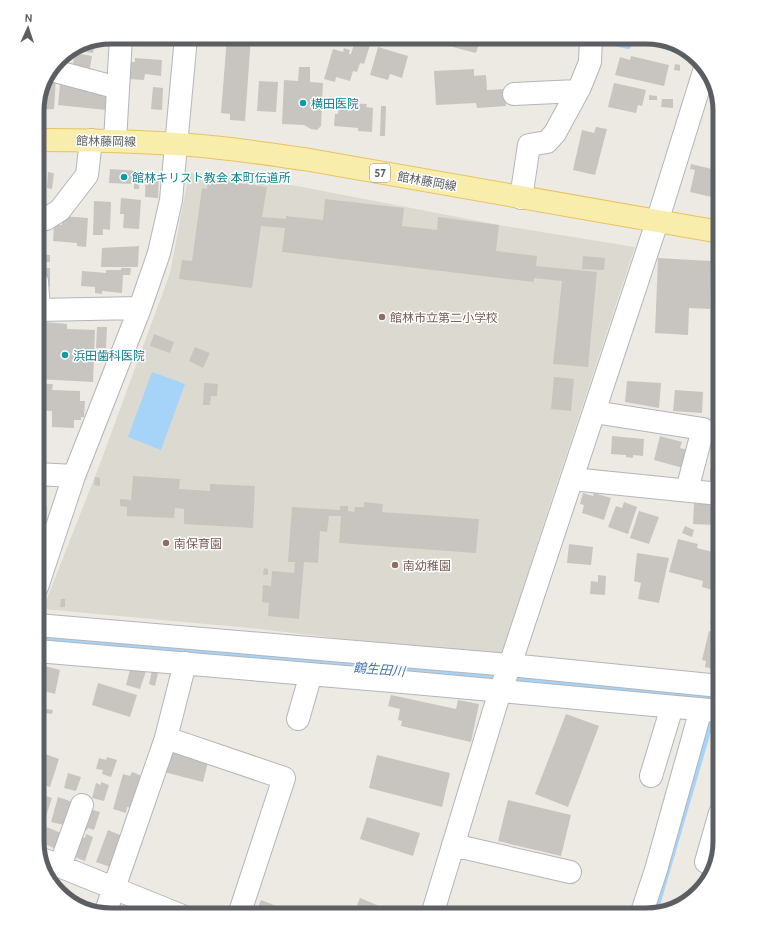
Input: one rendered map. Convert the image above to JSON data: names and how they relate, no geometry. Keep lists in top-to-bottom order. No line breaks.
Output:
{"streets":{"main road":["館林藤岡線","57"]},"water":["鶴生田川"],"places":["横田医院","館林キリスト教会 本町伝道所","館林市立第二小学校","浜田歯科医院","南保育園","南幼稚園"],"north":"top"}
